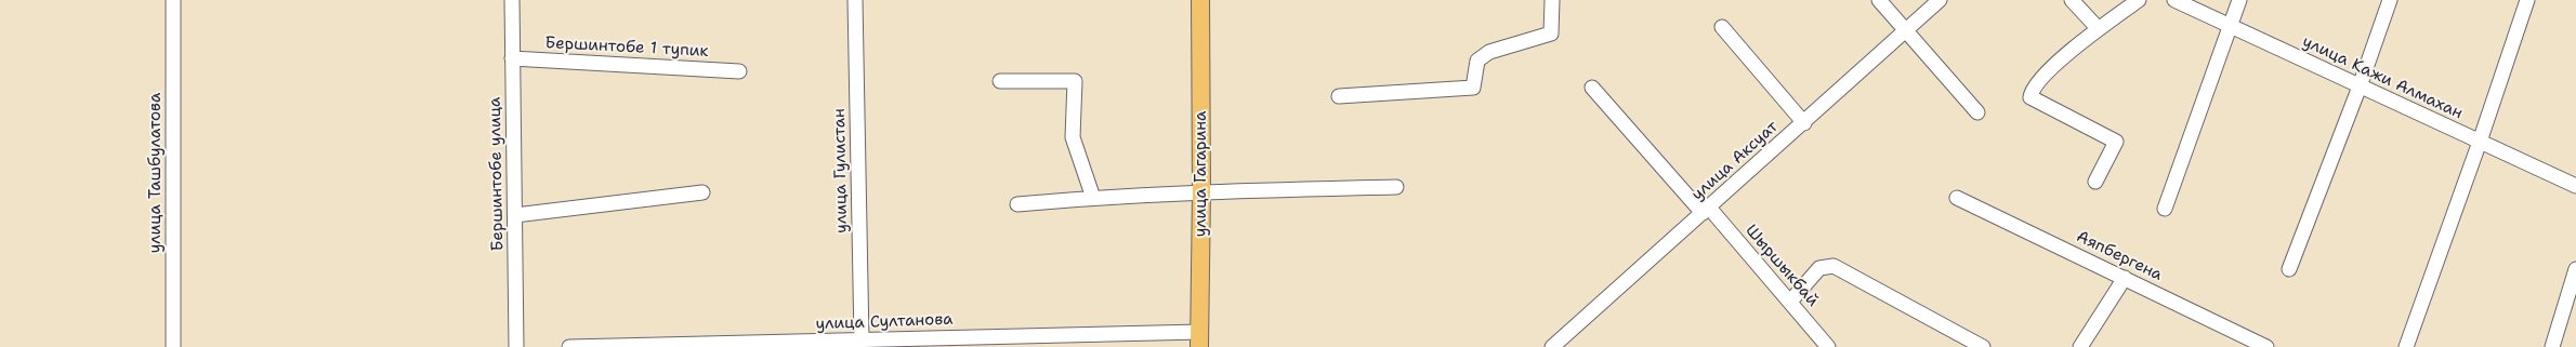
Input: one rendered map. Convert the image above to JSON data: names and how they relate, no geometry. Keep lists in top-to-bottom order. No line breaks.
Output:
{"streets":{"main road":["улица Гагарина"],"street":["Бершинтобе 1 тупик","улица Кажи Алмахан","улица Аксуат","улица Гулистан","улица Ташбулатова","Бершинтобе улица","Аяпбергена","Шыршыкбай","улица Султанова"]},"crossings":[["Бершинтобе 1 тупик","Бершинтобе улица"],["улица Аксуат","Шыршыкбай"],["улица Гулистан","улица Султанова"],["улица Гагарина","улица Султанова"]]}
